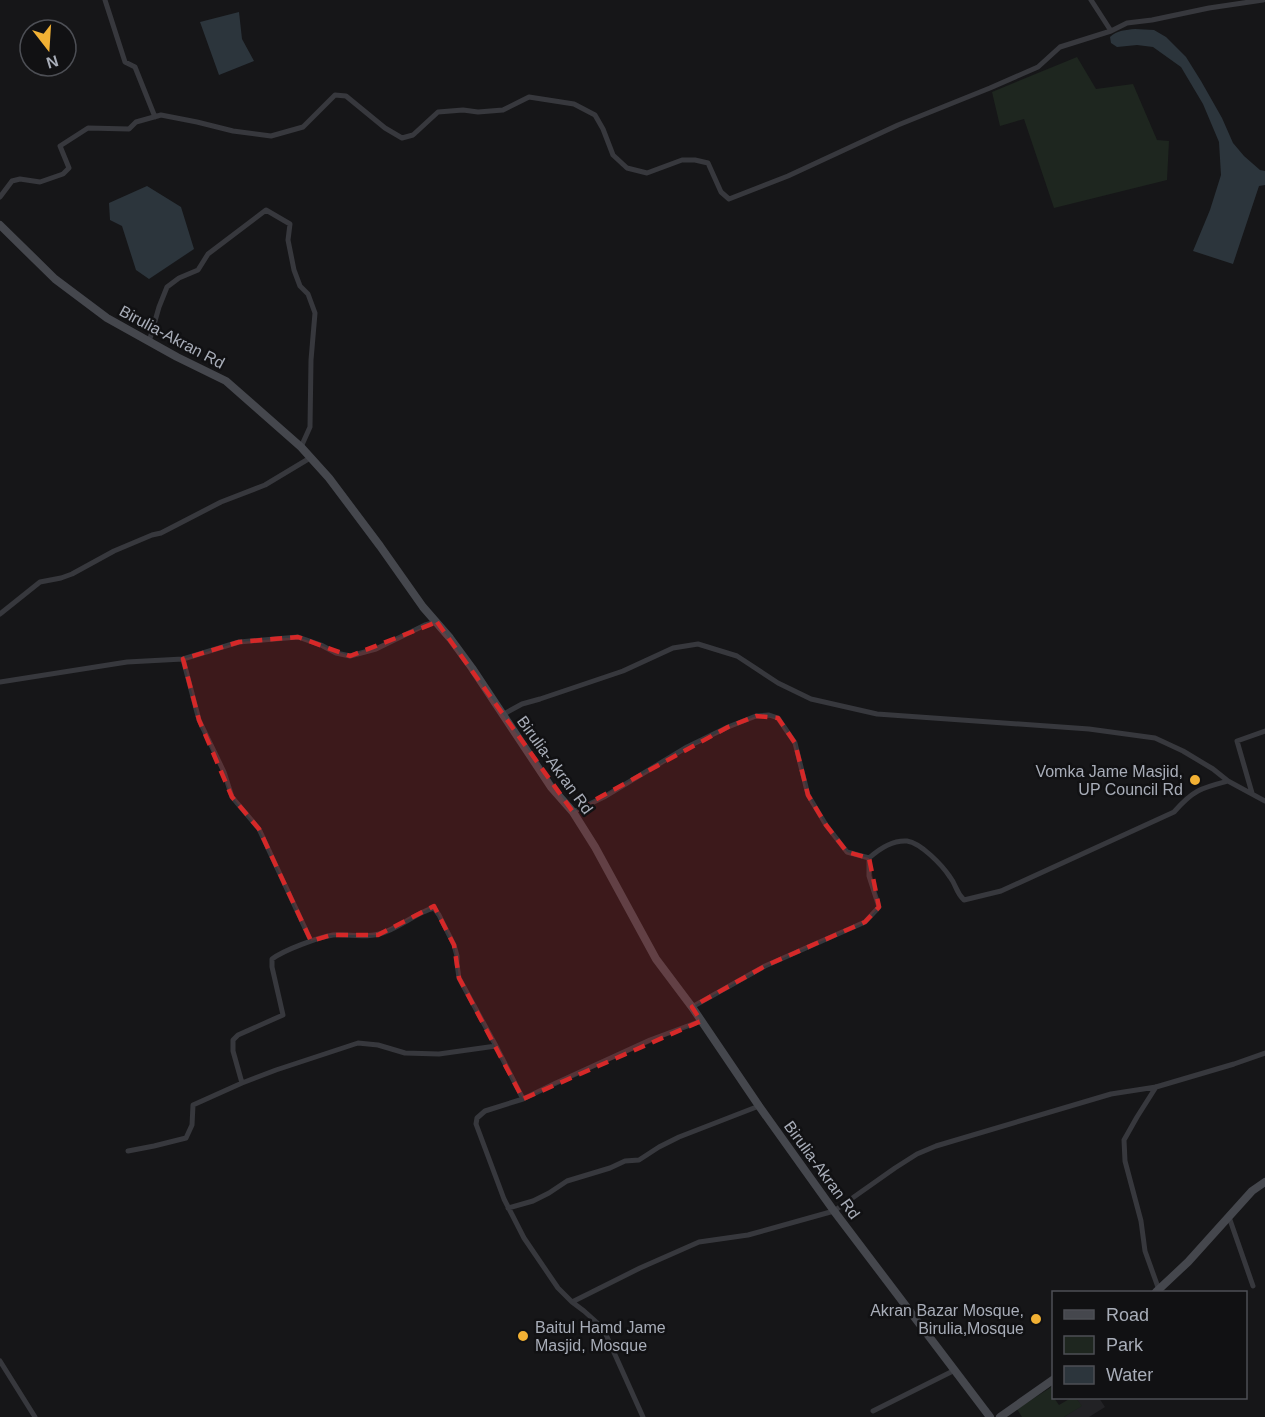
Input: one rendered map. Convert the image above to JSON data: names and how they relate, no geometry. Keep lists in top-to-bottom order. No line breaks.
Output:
{"streets":{"street":["Birulia-Akran Rd"]},"places":["Vomka Jame Masjid, UP Council Rd","Akran Bazar Mosque, Birulia,Mosque","Baitul Hamd Jame Masjid, Mosque"],"legend":["Road","Park","Water"],"north":"bottom"}
